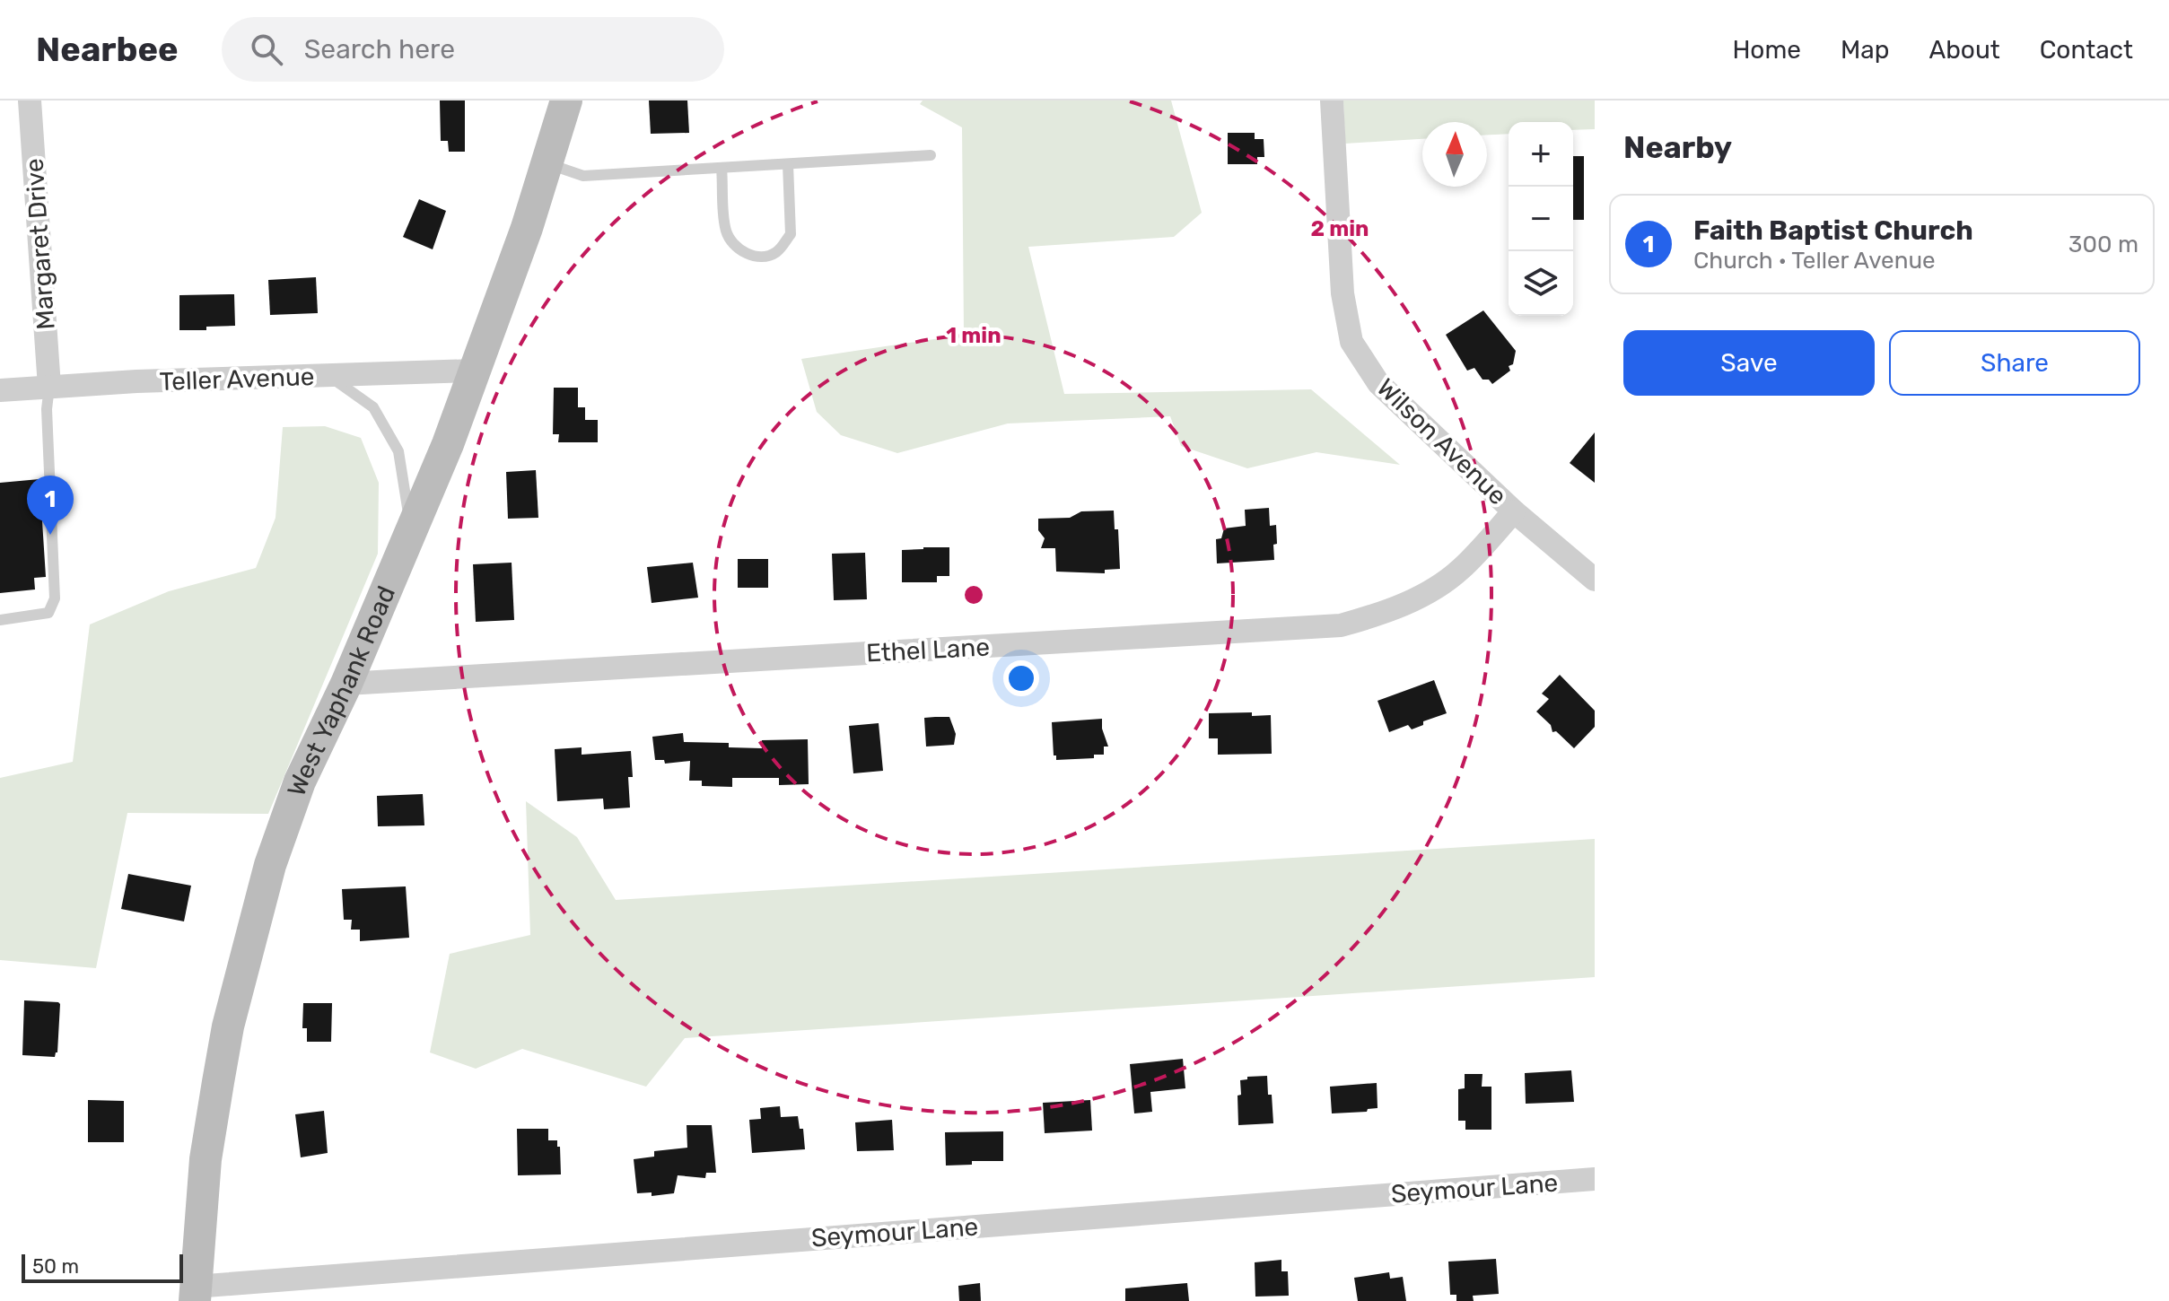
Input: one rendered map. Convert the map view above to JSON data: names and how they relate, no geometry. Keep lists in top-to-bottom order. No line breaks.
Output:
{"streets":{"street":["Margaret Drive","Teller Avenue","Wilson Avenue","Ethel Lane","West Yaphank Road","Seymour Lane"]},"crossings":[["Margaret Drive","Teller Avenue"],["Teller Avenue","West Yaphank Road"],["Wilson Avenue","Ethel Lane"],["Ethel Lane","West Yaphank Road"],["West Yaphank Road","Seymour Lane"]],"scale_bar":"50 m","north":"top","page":{"header":"Nearbee","search":"Search here","nav":["Home","Map","About","Contact"],"heading":"Nearby","map_buttons":["+","−"],"list":[{"mark":"1","name":"Faith Baptist Church","note":"Church · Teller Avenue","value":"300 m"}],"buttons":["Save","Share"],"pins":"1","scale":"50 m"},"rings":["2 min","1 min"]}
